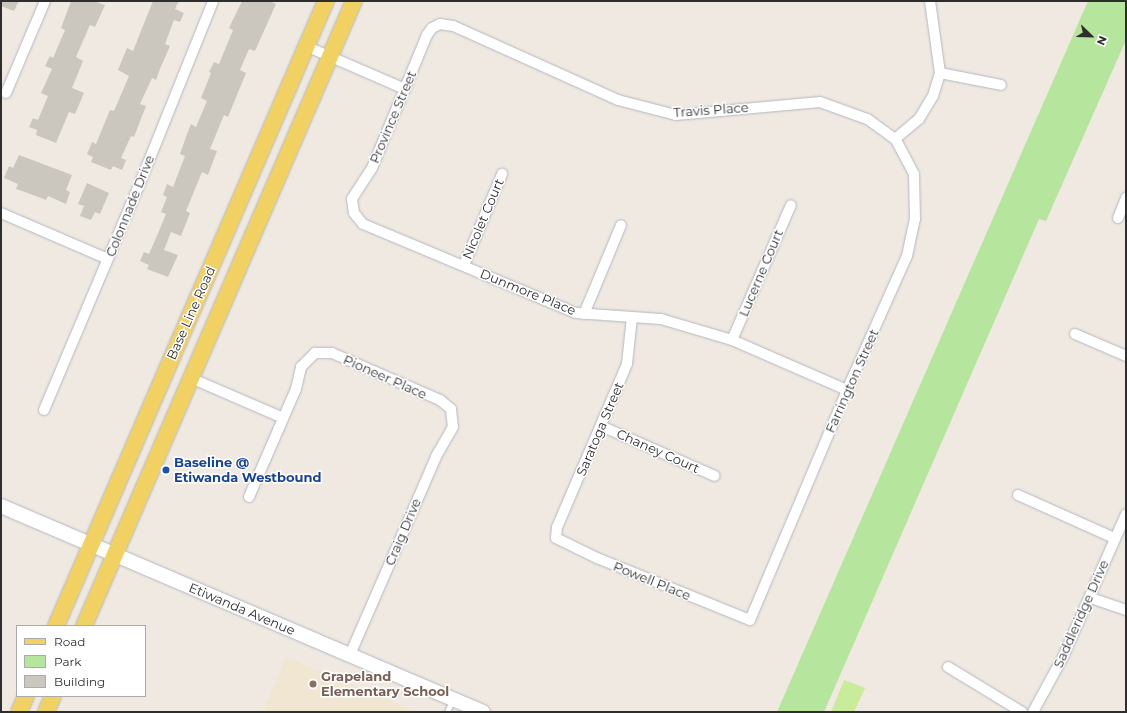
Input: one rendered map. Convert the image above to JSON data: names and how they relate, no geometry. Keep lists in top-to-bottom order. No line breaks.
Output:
{"streets":{"main road":["Base Line Road"],"street":["Travis Place","Province Street","Colonnade Drive","Nicolet Court","Lucerne Court","Dunmore Place","Pioneer Place","Farrington Street","Saratoga Street","Chaney Court","Craig Drive","Powell Place","Etiwanda Avenue","Saddleridge Drive"]},"crossings":[["Travis Place","Province Street"],["Travis Place","Farrington Street"],["Province Street","Dunmore Place"],["Nicolet Court","Dunmore Place"],["Lucerne Court","Dunmore Place"],["Dunmore Place","Farrington Street"],["Dunmore Place","Saratoga Street"],["Base Line Road","Etiwanda Avenue"],["Pioneer Place","Craig Drive"],["Farrington Street","Powell Place"],["Saratoga Street","Chaney Court"],["Saratoga Street","Powell Place"],["Craig Drive","Etiwanda Avenue"]],"places":["Baseline @ Etiwanda Westbound","Grapeland Elementary School"],"legend":["Road","Park","Building"],"north":"bottom right"}
